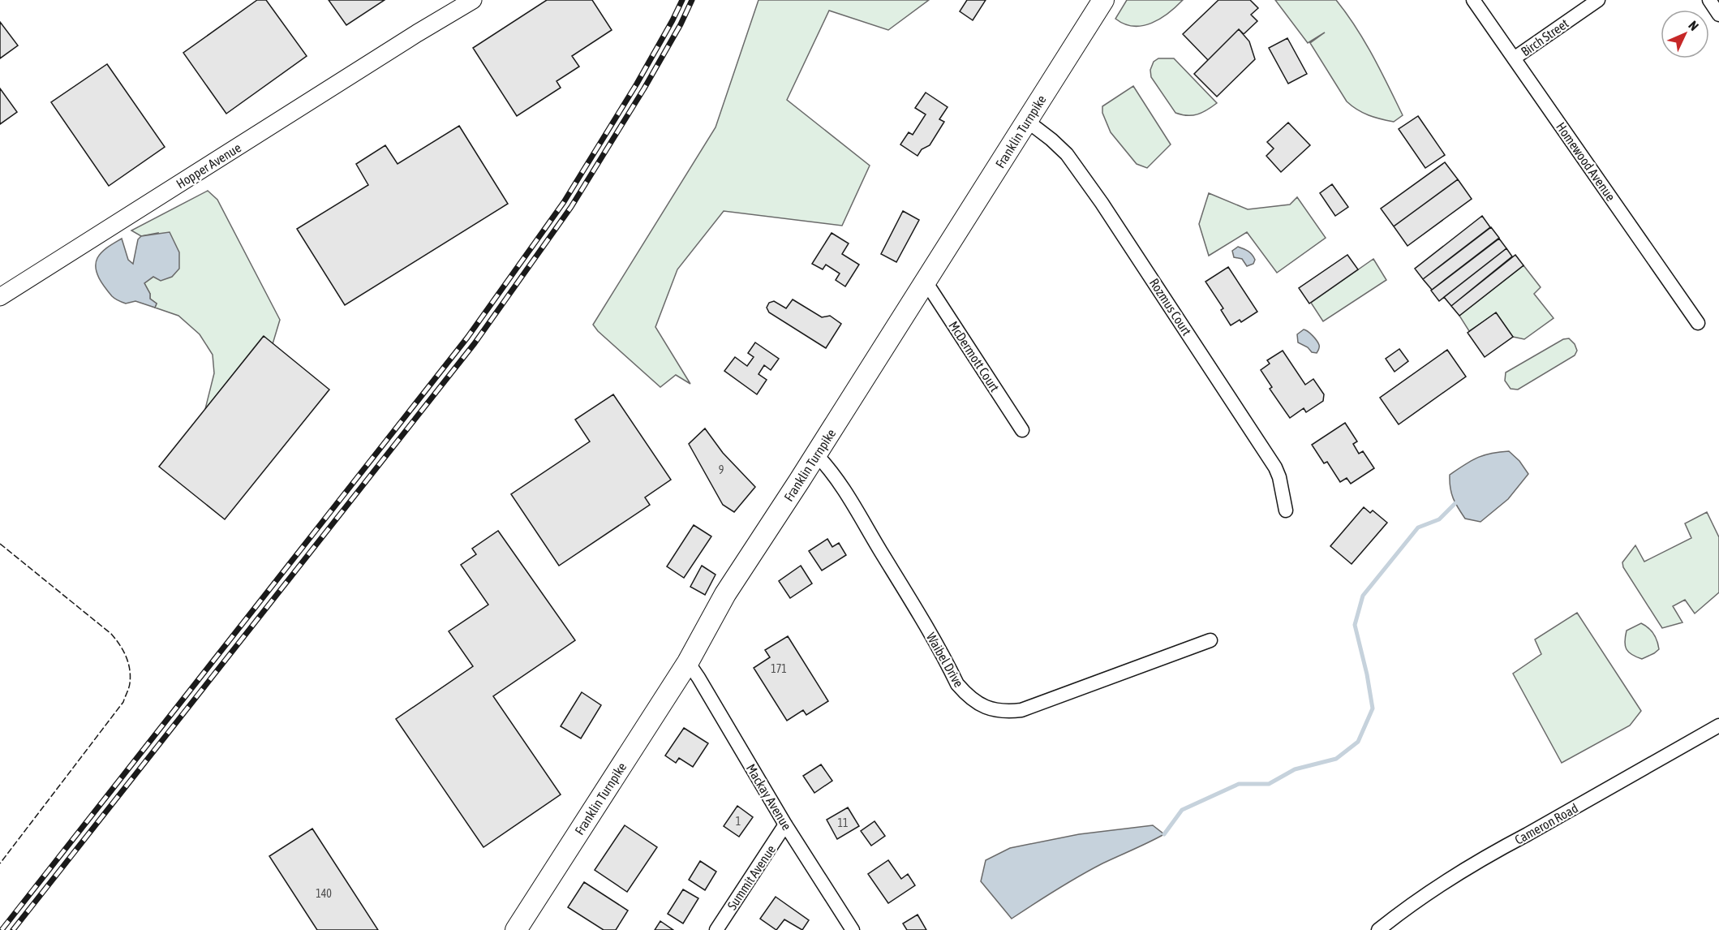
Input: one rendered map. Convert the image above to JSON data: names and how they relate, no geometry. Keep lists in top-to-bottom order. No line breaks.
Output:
{"streets":{"main road":["Franklin Turnpike"],"street":["Birch Street","Homewood Avenue","Hopper Avenue","Rozmus Court","McDermott Court","Waibel Drive","Mackay Avenue","Cameron Road","Summit Avenue"]},"crossings":[["Birch Street","Homewood Avenue"],["Franklin Turnpike","Rozmus Court"],["Franklin Turnpike","McDermott Court"],["Franklin Turnpike","Waibel Drive"],["Franklin Turnpike","Mackay Avenue"],["Mackay Avenue","Summit Avenue"]],"house_numbers":["9","171","1","11","140"],"north":"top right"}
